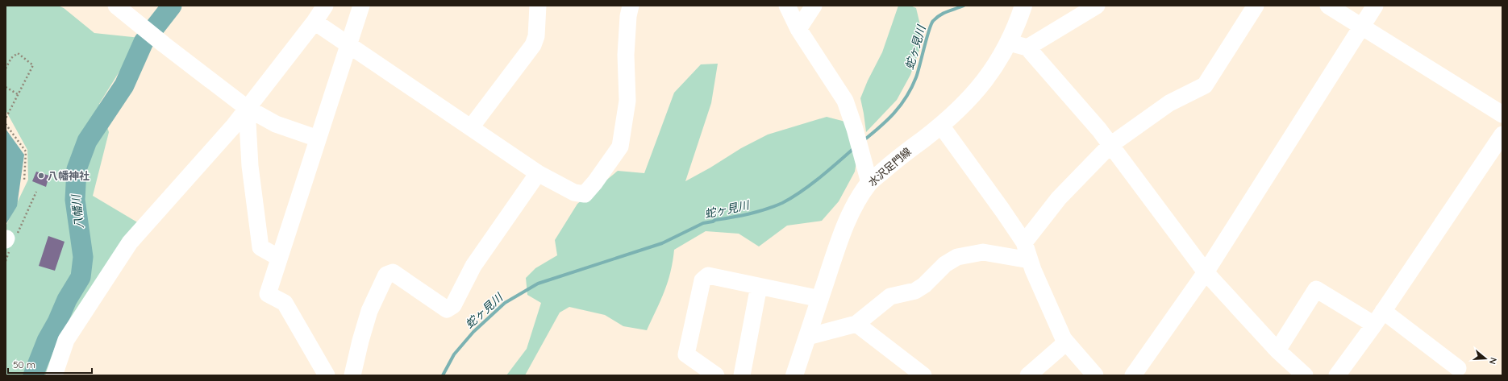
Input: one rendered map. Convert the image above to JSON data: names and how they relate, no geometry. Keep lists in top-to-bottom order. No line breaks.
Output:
{"streets":{"main road":["水沢足門線"]},"water":["蛇ヶ見川","八幡川"],"places":["八幡神社"],"scale_bar":"50 m","north":"right"}
